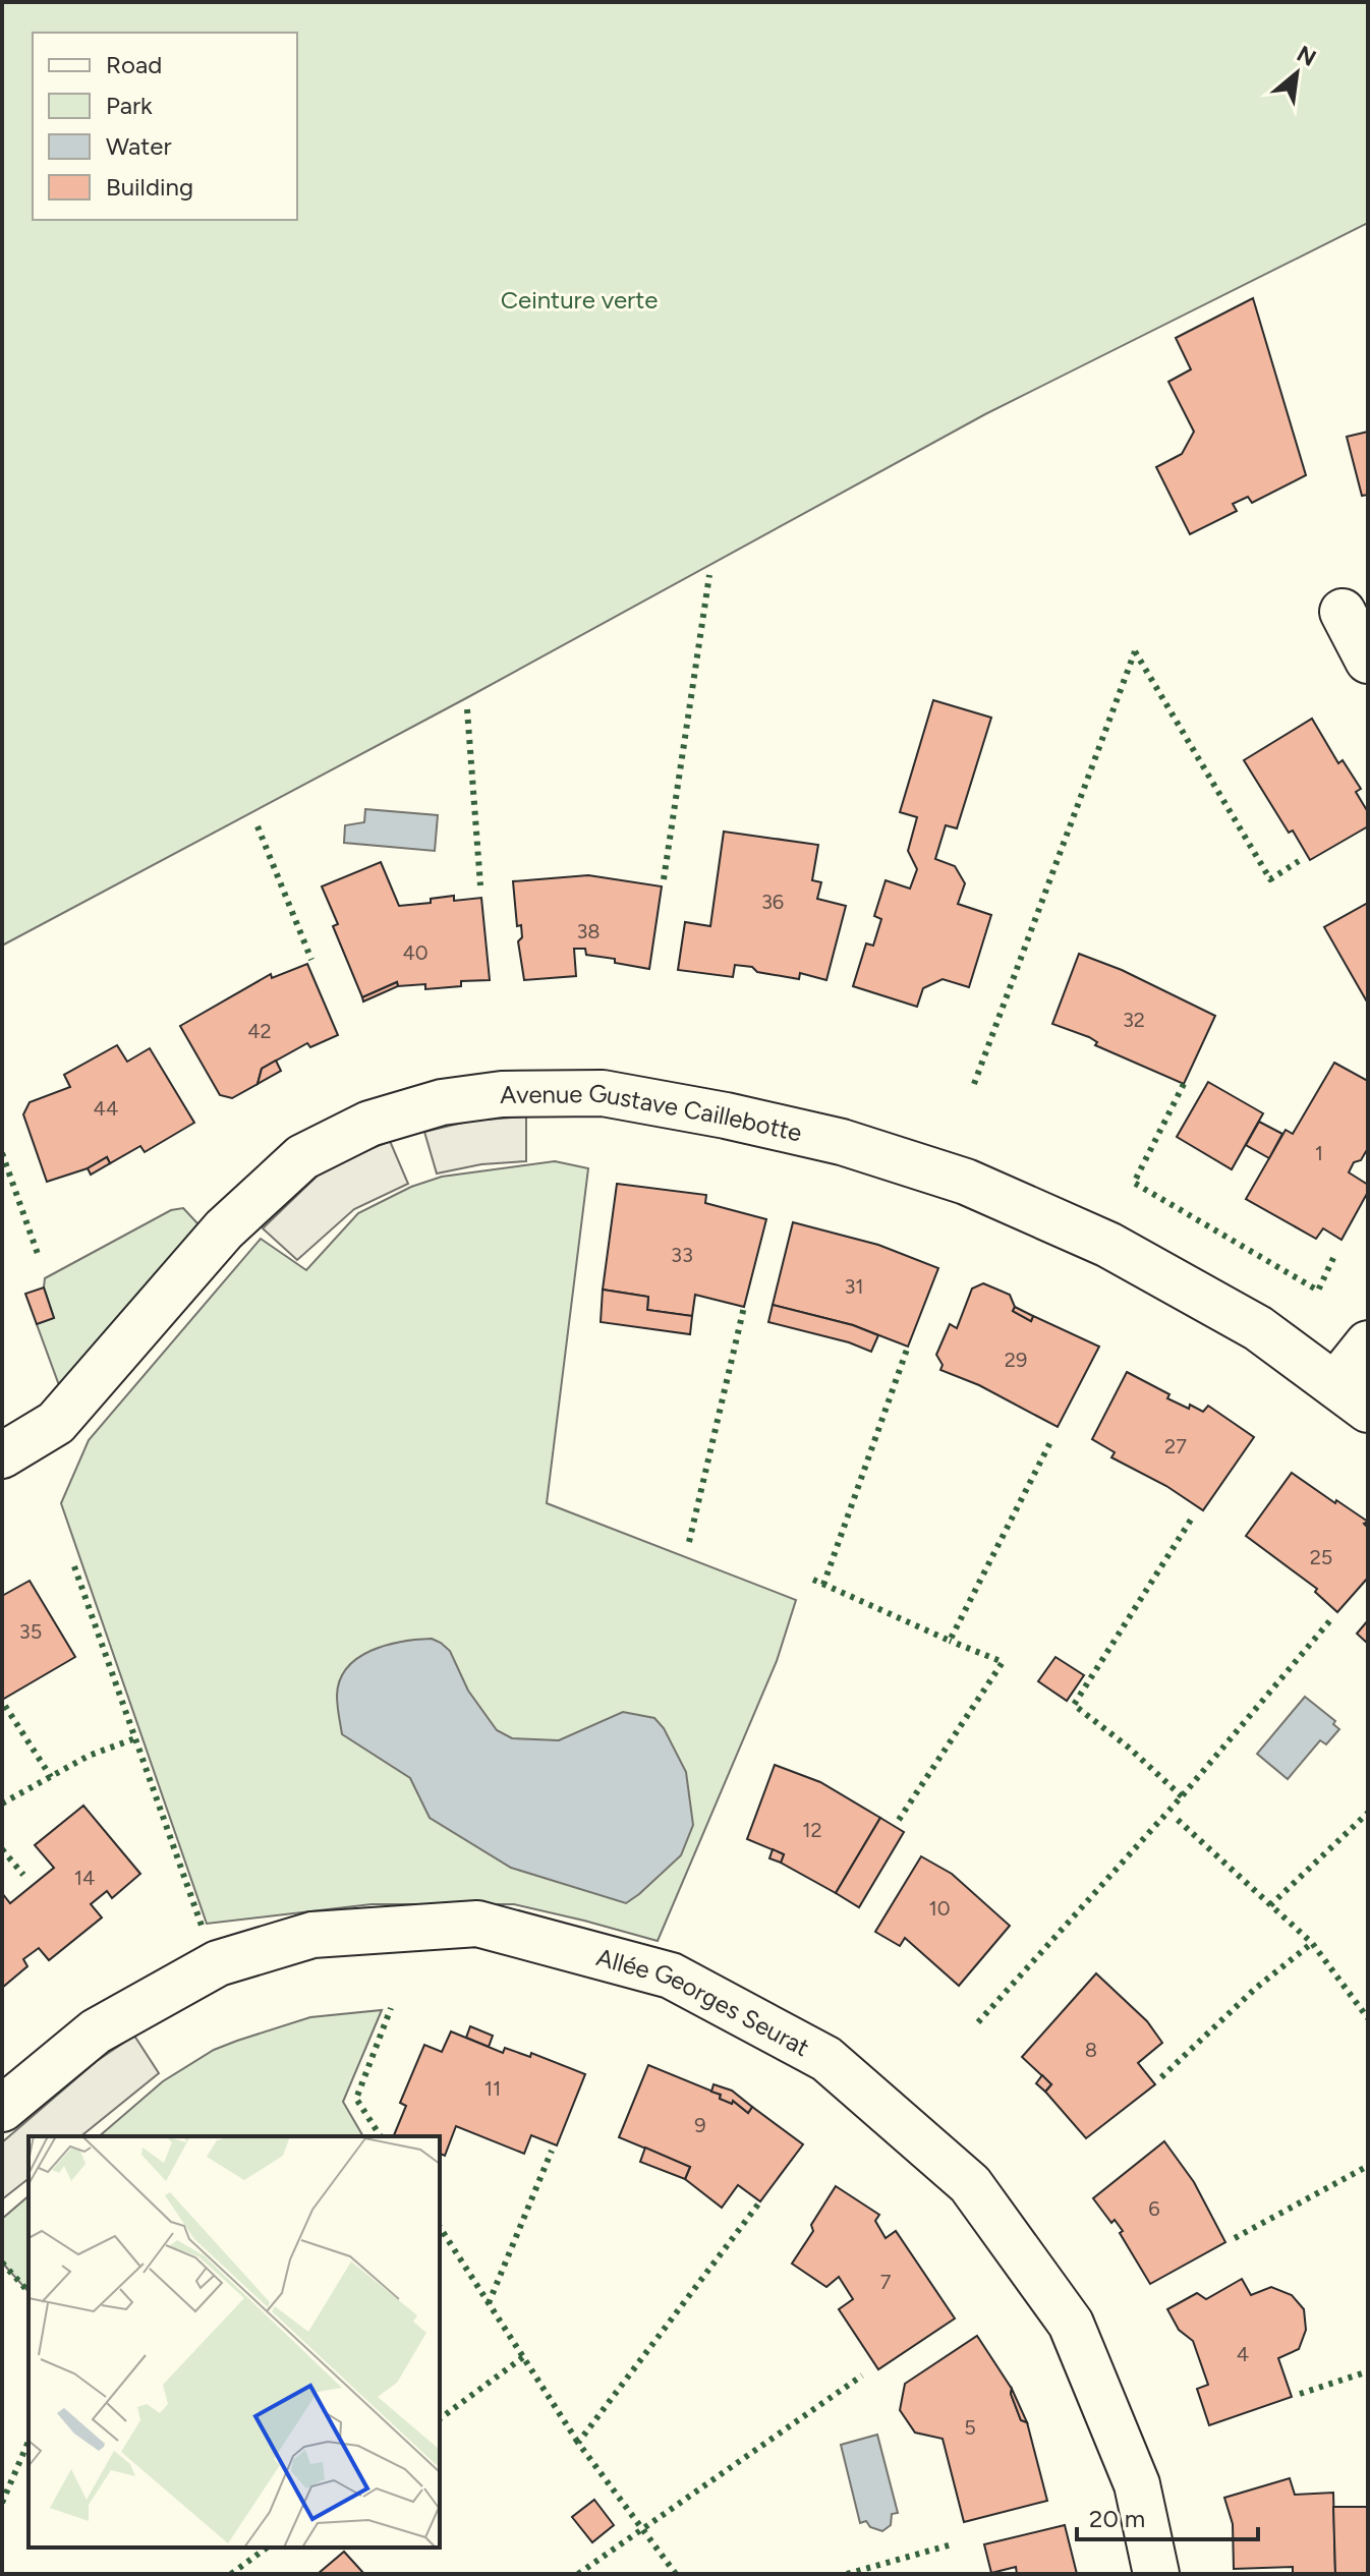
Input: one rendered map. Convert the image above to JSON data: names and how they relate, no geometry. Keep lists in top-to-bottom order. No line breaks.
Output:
{"streets":{"street":["Avenue Gustave Caillebotte","Allée Georges Seurat"]},"parks":["Ceinture verte"],"house_numbers":["36","38","40","32","42","44","1","33","31","29","27","25","35","12","14","10","8","11","9","6","7","4","5"],"legend":["Road","Park","Water","Building"],"scale_bar":"20 m","north":"top right"}
